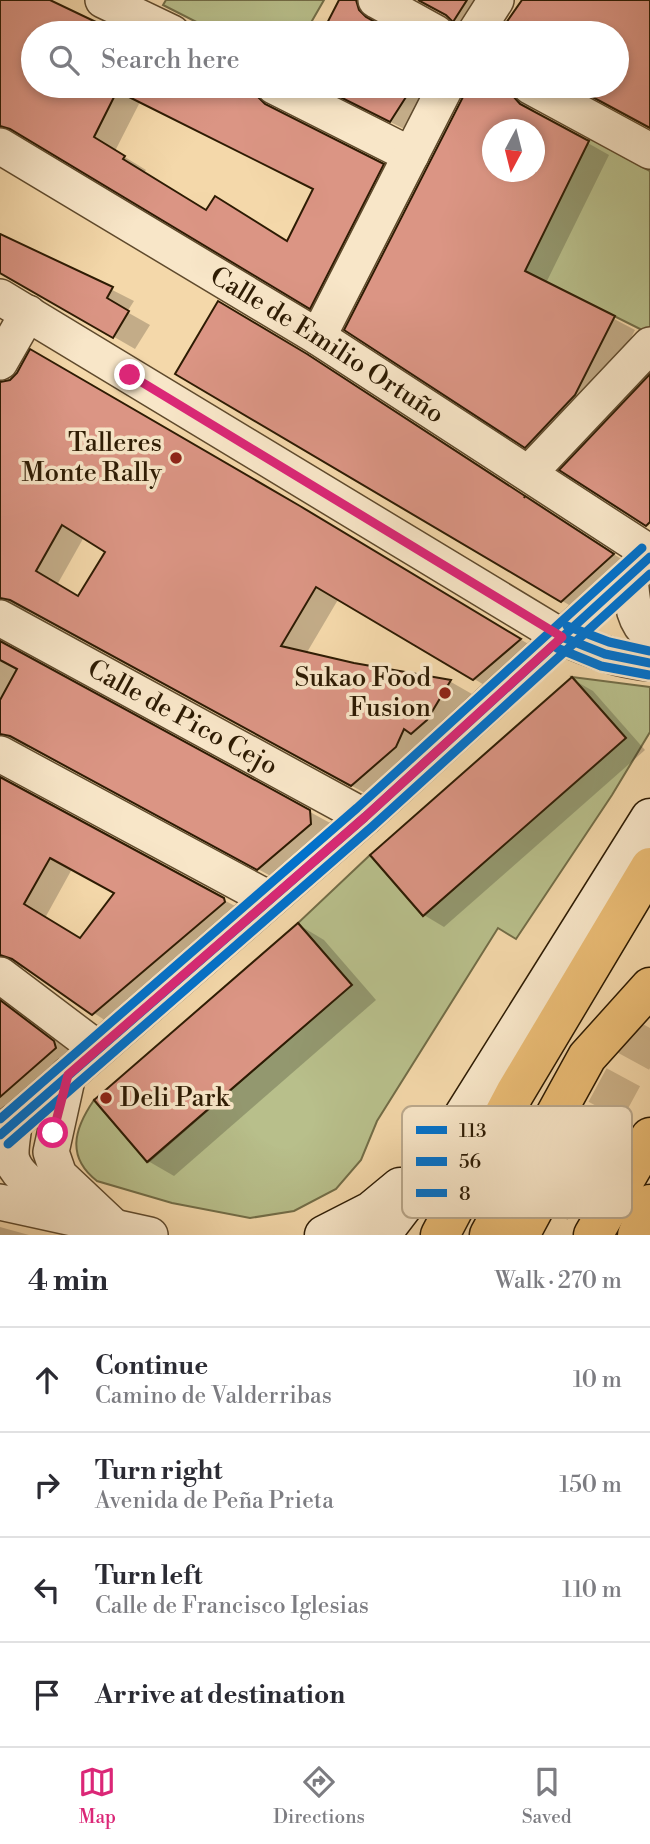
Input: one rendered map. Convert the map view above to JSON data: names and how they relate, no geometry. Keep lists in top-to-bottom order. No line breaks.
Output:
{"streets":{"street":["Calle de Emilio Ortuño","Calle de Pico Cejo"]},"places":["Talleres Monte Rally","Sukao Food Fusion","Deli Park"],"lines":["transit line 8","transit line 113","transit line 56"],"legend":["113","56","8"],"north":"bottom","page":{"search":"Search here","heading":["4 min","Walk · 270 m"],"list":[["Continue","Camino de Valderribas","10 m"],["Turn right","Avenida de Peña Prieta","150 m"],["Turn left","Calle de Francisco Iglesias","110 m"],"Arrive at destination"],"nav":["Map","Directions","Saved"]}}
